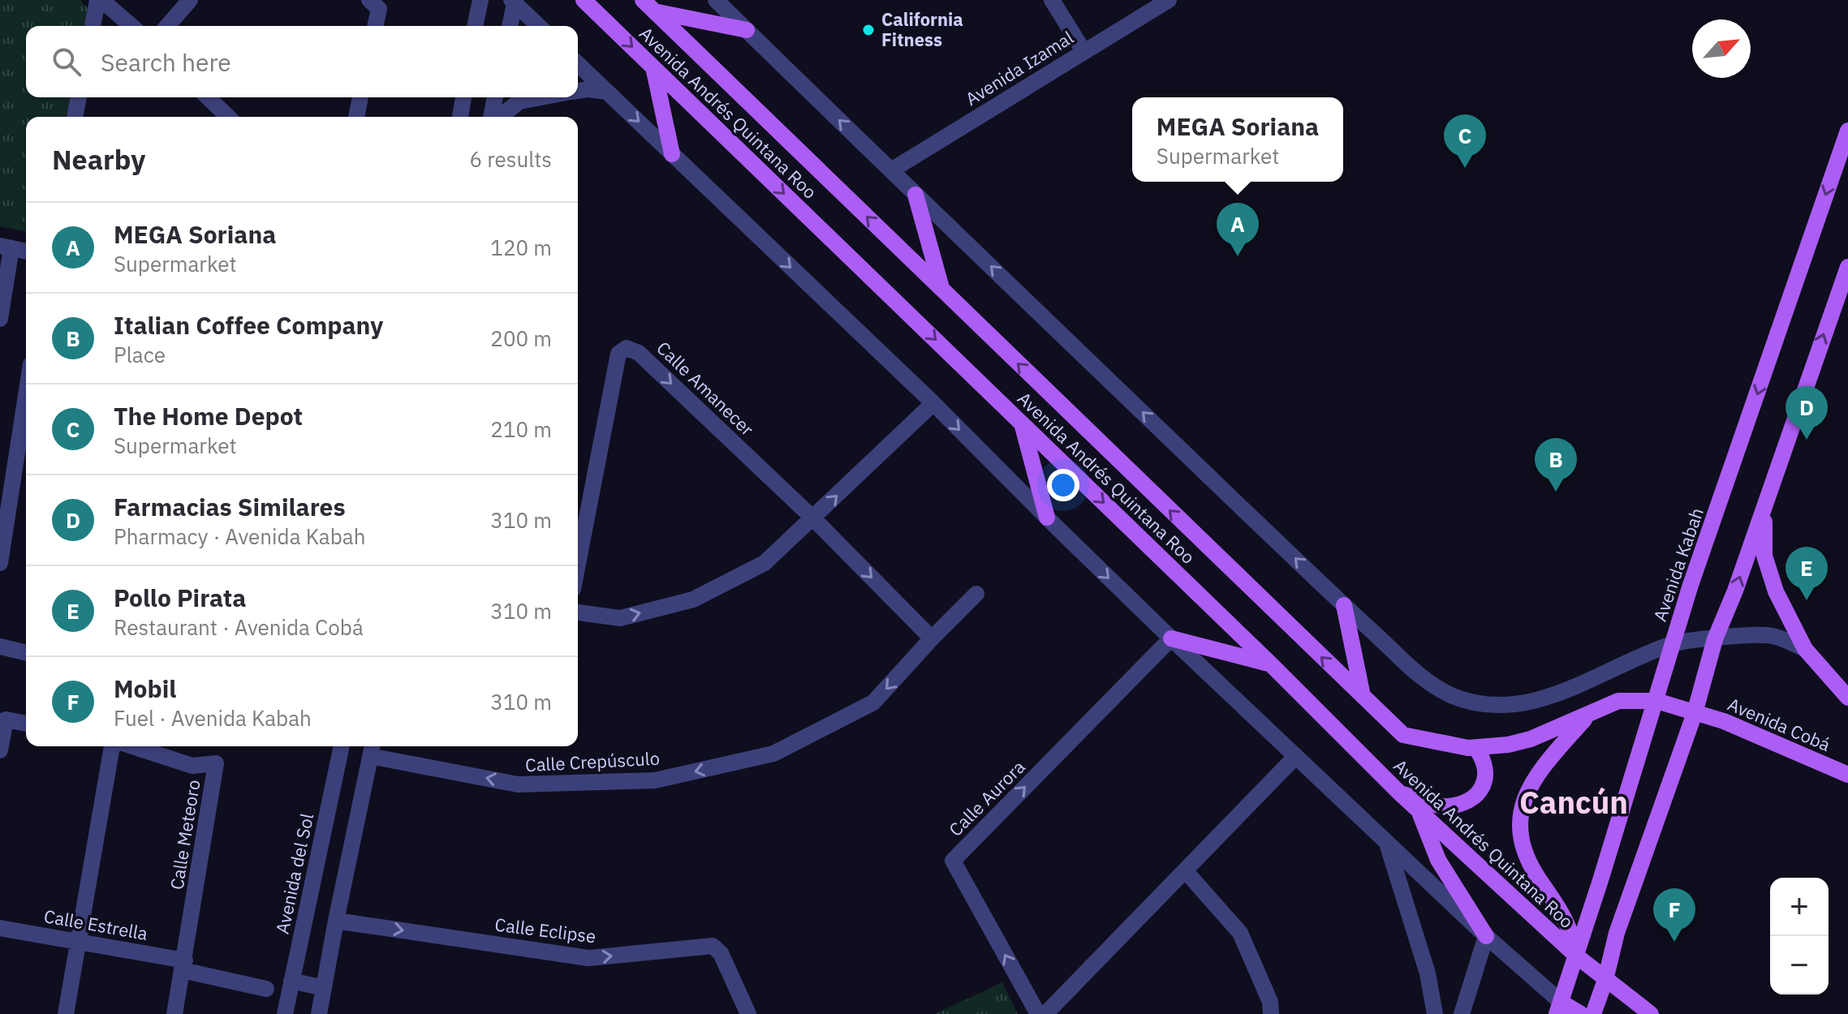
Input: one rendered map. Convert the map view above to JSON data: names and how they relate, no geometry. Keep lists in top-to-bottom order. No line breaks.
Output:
{"streets":{"main road":["Avenida Andrés Quintana Roo","Avenida Kabah","Avenida Cobá"],"street":["Avenida Izamal","Calle Amanecer","Calle Crepúsculo","Calle Aurora","Calle Meteoro","Avenida del Sol","Calle Estrella","Calle Eclipse"]},"crossings":[["Avenida Andrés Quintana Roo","Avenida Kabah"],["Avenida Andrés Quintana Roo","Avenida Cobá"],["Calle Amanecer","Calle Crepúsculo"],["Calle Meteoro","Calle Estrella"]],"one_way":["Calle Crepúsculo","Calle Aurora","Calle Eclipse"],"districts":["Cancún"],"places":["California Fitness"],"north":"top right","page":{"search":"Search here","popup":["MEGA Soriana","Supermarket"],"pins":["C","A","D","B","E","F"],"heading":["Nearby","6 results"],"list":[{"mark":"A","name":"MEGA Soriana","note":"Supermarket","value":"120 m"},{"mark":"B","name":"Italian Coffee Company","note":"Place","value":"200 m"},{"mark":"C","name":"The Home Depot","note":"Supermarket","value":"210 m"},{"mark":"D","name":"Farmacias Similares","note":"Pharmacy · Avenida Kabah","value":"310 m"},{"mark":"E","name":"Pollo Pirata","note":"Restaurant · Avenida Cobá","value":"310 m"},{"mark":"F","name":"Mobil","note":"Fuel · Avenida Kabah","value":"310 m"}],"map_buttons":["+","−"]}}
